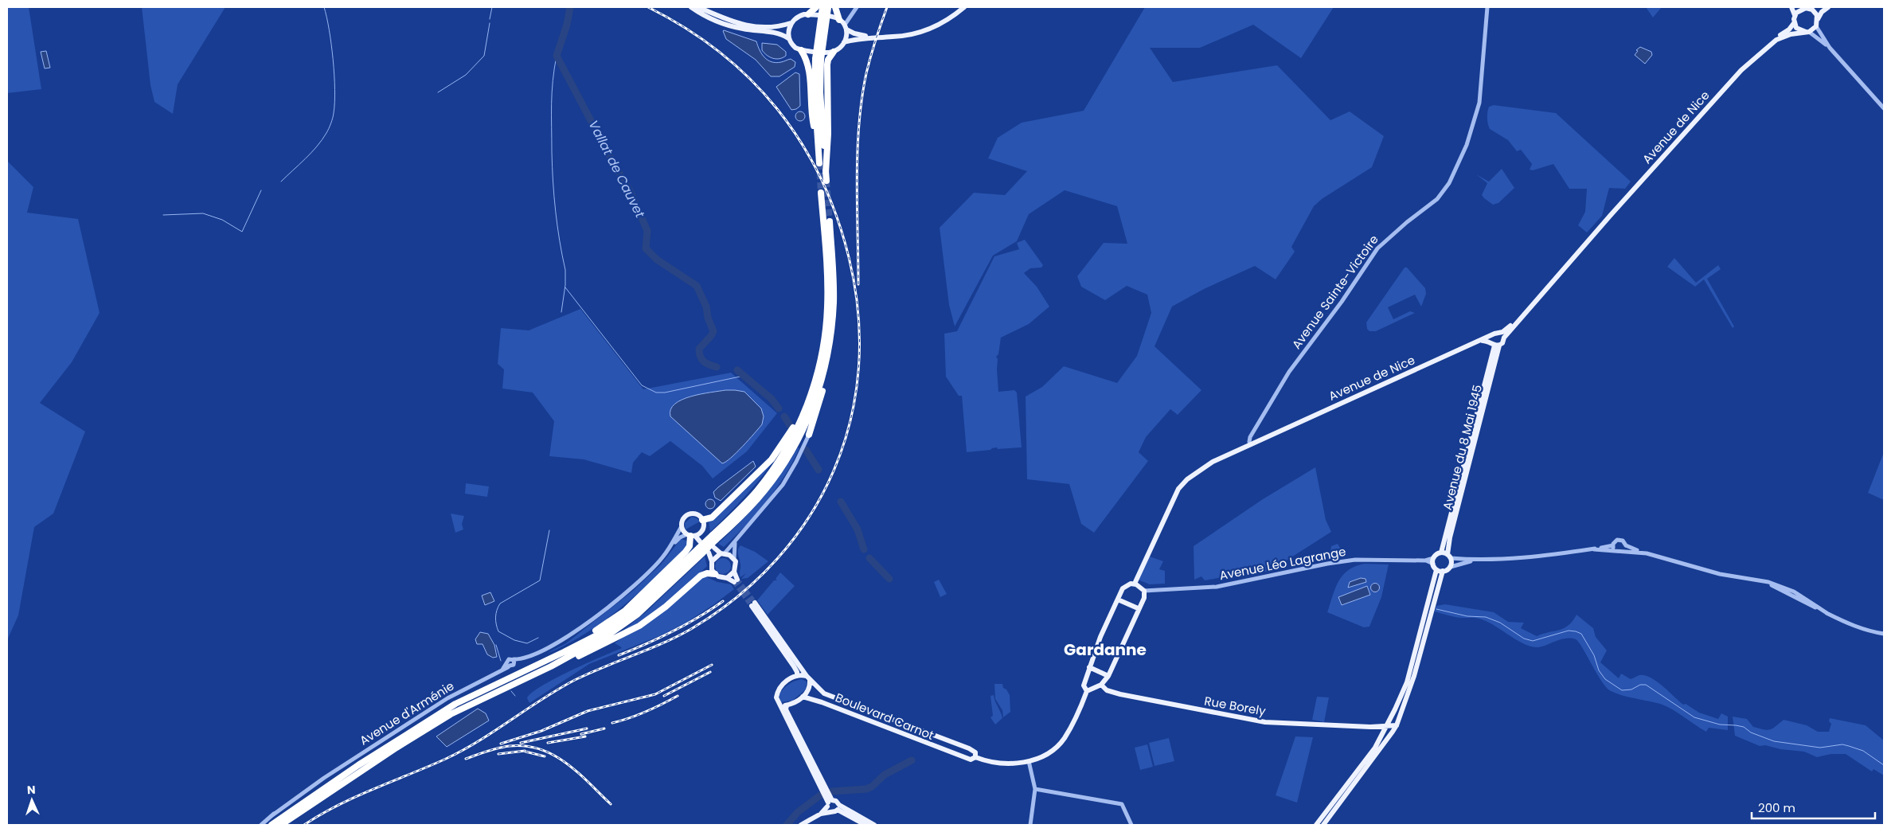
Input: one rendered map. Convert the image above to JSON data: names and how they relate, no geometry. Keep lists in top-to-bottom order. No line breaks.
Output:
{"streets":{"main road":["Avenue de Nice","Avenue du 8 Mai 1945","Rue Borely","Boulevard Carnot"],"street":["Avenue Sainte-Victoire","Avenue Léo Lagrange","Avenue d'Arménie"]},"crossings":[["Avenue de Nice","Avenue Sainte-Victoire"],["Avenue de Nice","Avenue du 8 Mai 1945"],["Avenue du 8 Mai 1945","Avenue Léo Lagrange"]],"districts":["Gardanne"],"water":["Vallat de Cauvet"],"scale_bar":"200 m","north":"top"}
